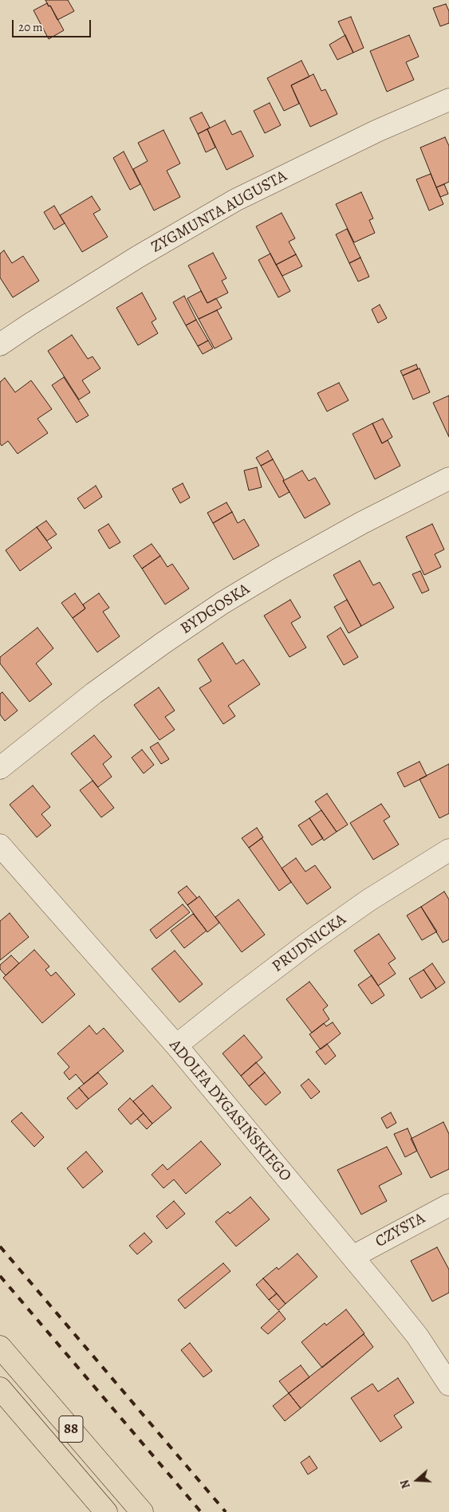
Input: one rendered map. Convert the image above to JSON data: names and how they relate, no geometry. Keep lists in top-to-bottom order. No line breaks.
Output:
{"streets":{"main road":["88"],"street":["ZYGMUNTA AUGUSTA","BYDGOSKA","PRUDNICKA","ADOLFA DYGASIŃSKIEGO","CZYSTA"]},"crossings":[["PRUDNICKA","ADOLFA DYGASIŃSKIEGO"],["ADOLFA DYGASIŃSKIEGO","CZYSTA"]],"scale_bar":"20 m","north":"left"}
